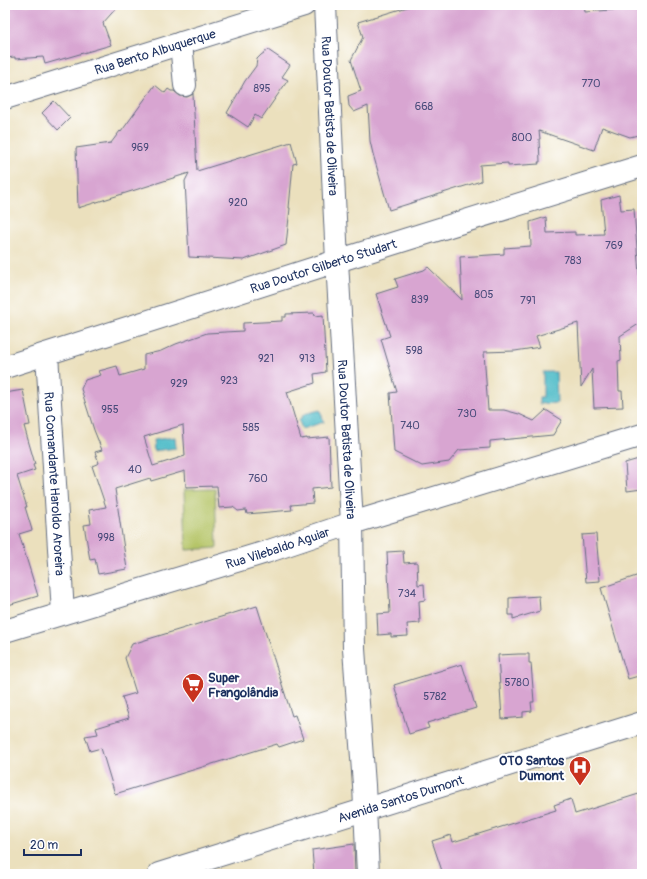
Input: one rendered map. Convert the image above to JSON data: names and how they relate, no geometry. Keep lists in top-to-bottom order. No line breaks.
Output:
{"streets":{"street":["Rua Bento Albuquerque","Rua Doutor Batista de Oliveira","Rua Doutor Gilberto Studart","Rua Comandante Haroldo Aroreira","Rua Vilebaldo Aguiar","Avenida Santos Dumont"]},"crossings":[["Rua Doutor Batista de Oliveira","Rua Doutor Gilberto Studart"],["Rua Doutor Batista de Oliveira","Rua Vilebaldo Aguiar"],["Rua Doutor Batista de Oliveira","Avenida Santos Dumont"],["Rua Doutor Gilberto Studart","Rua Comandante Haroldo Aroreira"],["Rua Comandante Haroldo Aroreira","Rua Vilebaldo Aguiar"]],"places":{"supermarket":["Super Frangolândia"],"hospital":["OTO Santos Dumont"]},"house_numbers":["770","895","668","800","969","920","769","783","805","839","791","598","921","913","923","929","955","730","740","585","40","760","998","734","5780","5782"],"scale_bar":"20 m"}
